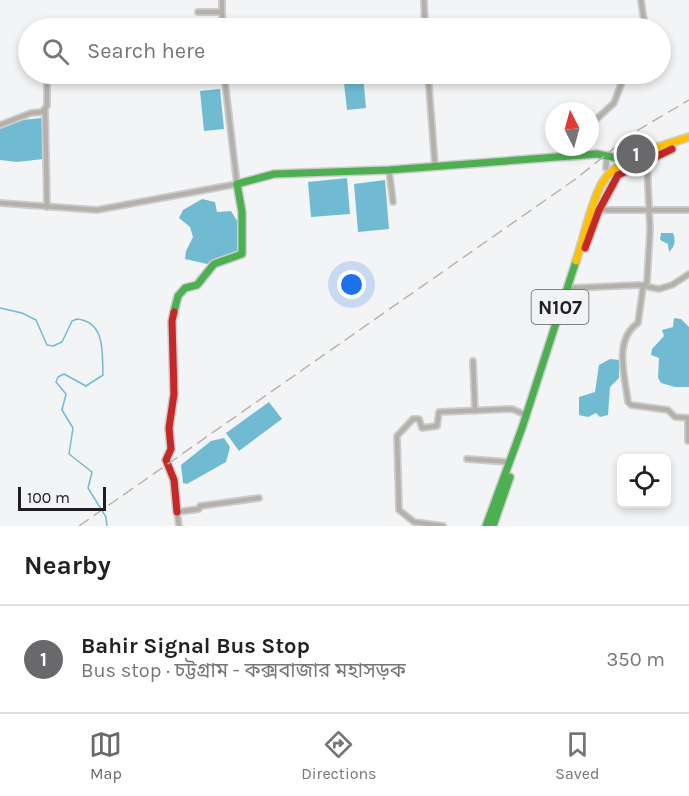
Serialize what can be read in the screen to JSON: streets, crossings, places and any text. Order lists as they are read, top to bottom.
{
  "streets": {
    "main road": ["N107"]
  },
  "scale_bar": "100 m",
  "north": "top",
  "page": {
    "search": "Search here",
    "pins": "1",
    "scale": "100 m",
    "heading": "Nearby",
    "list": [
      {
        "mark": "1",
        "name": "Bahir Signal Bus Stop",
        "note": "Bus stop · চট্টগ্রাম - কক্সবাজার মহাসড়ক",
        "value": "350 m"
      }
    ],
    "nav": ["Map", "Directions", "Saved"]
  }
}
